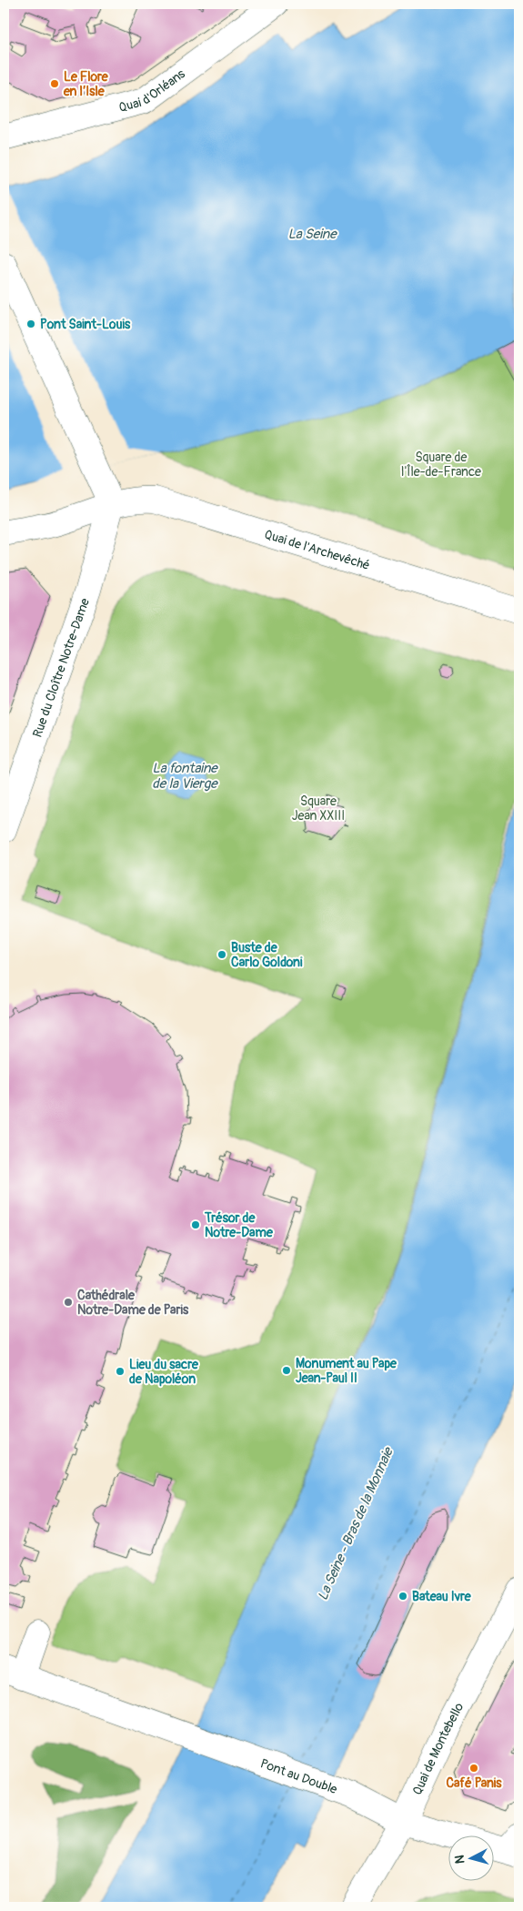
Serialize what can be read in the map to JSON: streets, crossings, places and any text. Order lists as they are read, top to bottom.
{
  "streets": {
    "street": [
      "Quai d'Orléans",
      "Quai de l'Archevêché",
      "Rue du Cloître Notre-Dame",
      "Quai de Montebello",
      "Pont au Double"
    ]
  },
  "crossings": [
    ["Quai de l'Archevêché", "Rue du Cloître Notre-Dame"],
    ["Quai de Montebello", "Pont au Double"]
  ],
  "water": ["La Seine", "La fontaine de la Vierge", "La Seine - Bras de la Monnaie"],
  "parks": ["Square de l'Île-de-France", "Square Jean XXIII"],
  "places": [
    "Le Flore en l’Isle",
    "Pont Saint-Louis",
    "Buste de Carlo Goldoni",
    "Trésor de Notre-Dame",
    "Cathédrale Notre-Dame de Paris",
    "Monument au Pape Jean-Paul II",
    "Lieu du sacre de Napoléon",
    "Bateau Ivre",
    "Café Panis"
  ],
  "north": "left"
}
